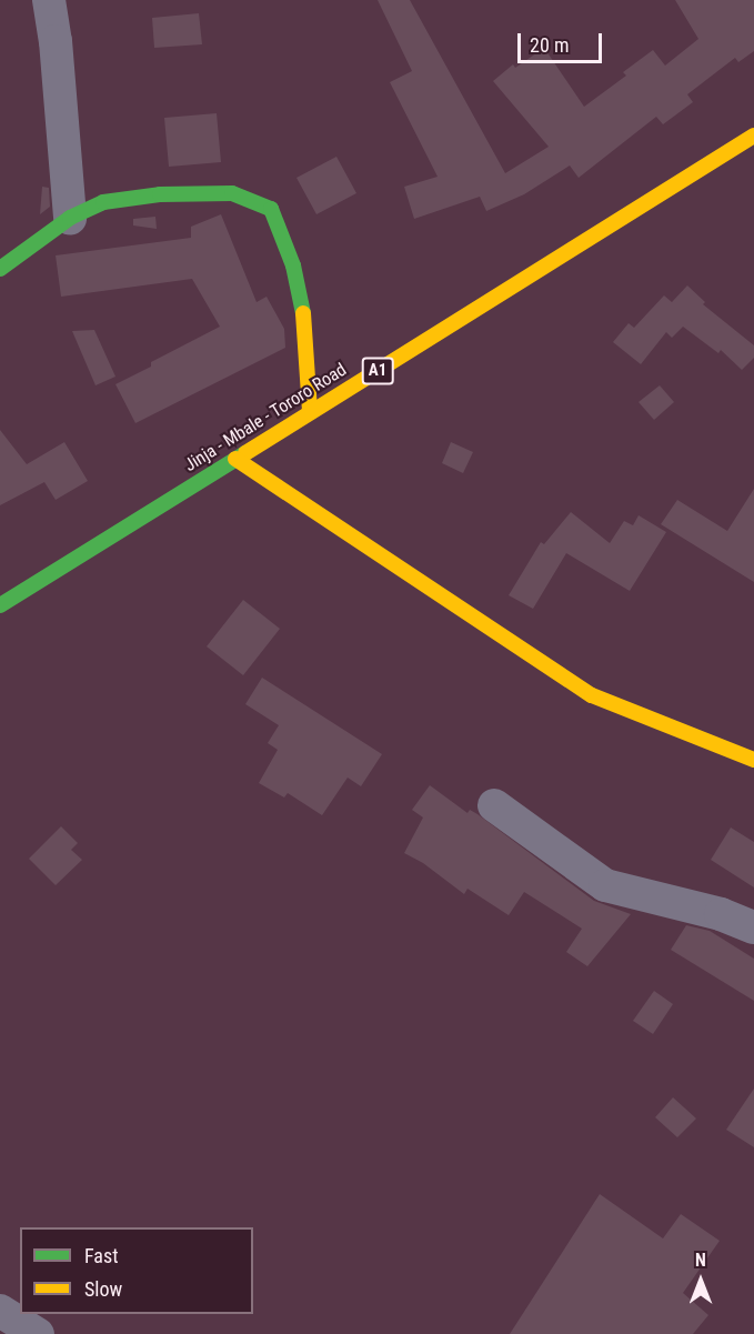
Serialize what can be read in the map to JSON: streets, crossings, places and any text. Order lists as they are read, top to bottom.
{
  "streets": {
    "street": ["A1", "Jinja - Mbale - Tororo Road"]
  },
  "legend": ["Fast", "Slow"],
  "scale_bar": "20 m",
  "north": "top"
}
